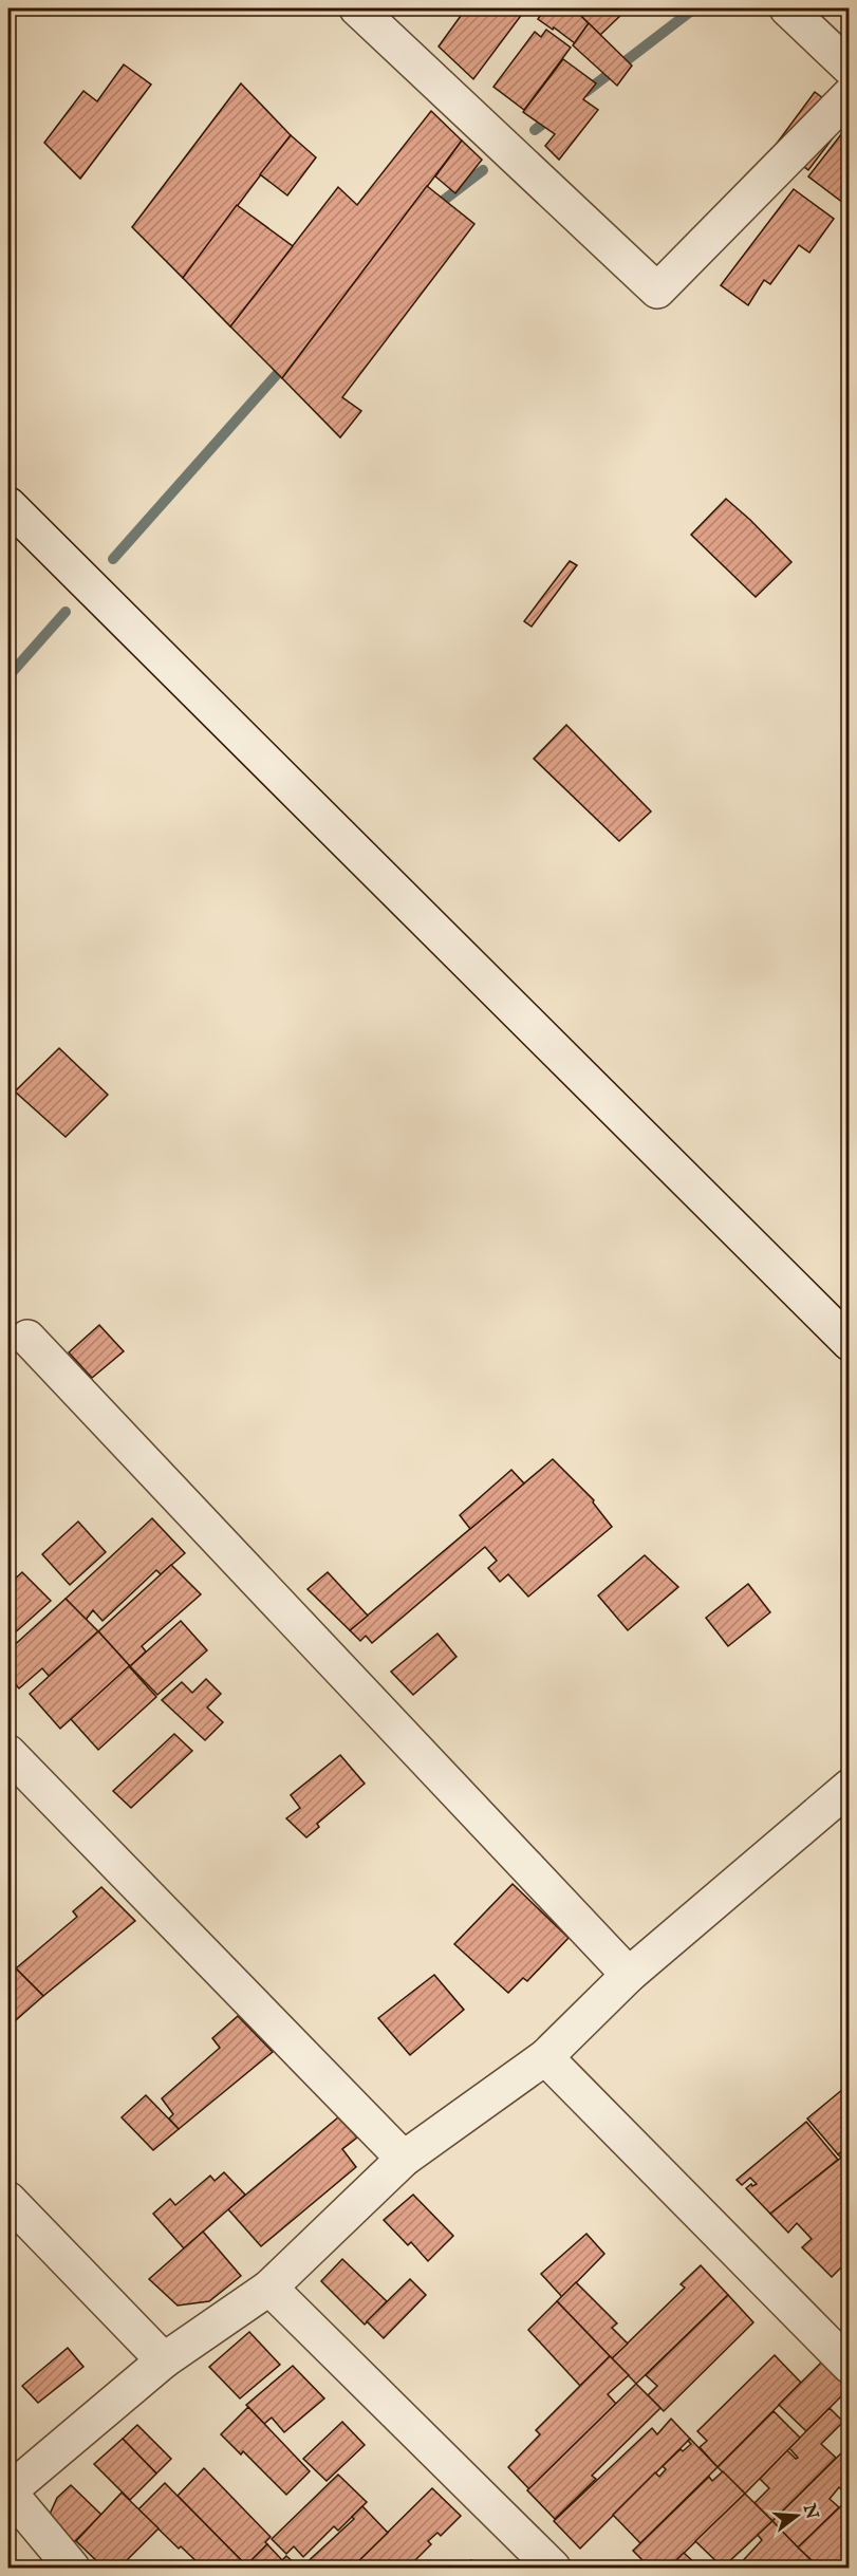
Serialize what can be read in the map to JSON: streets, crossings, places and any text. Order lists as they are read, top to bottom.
{
  "north": "right"
}
